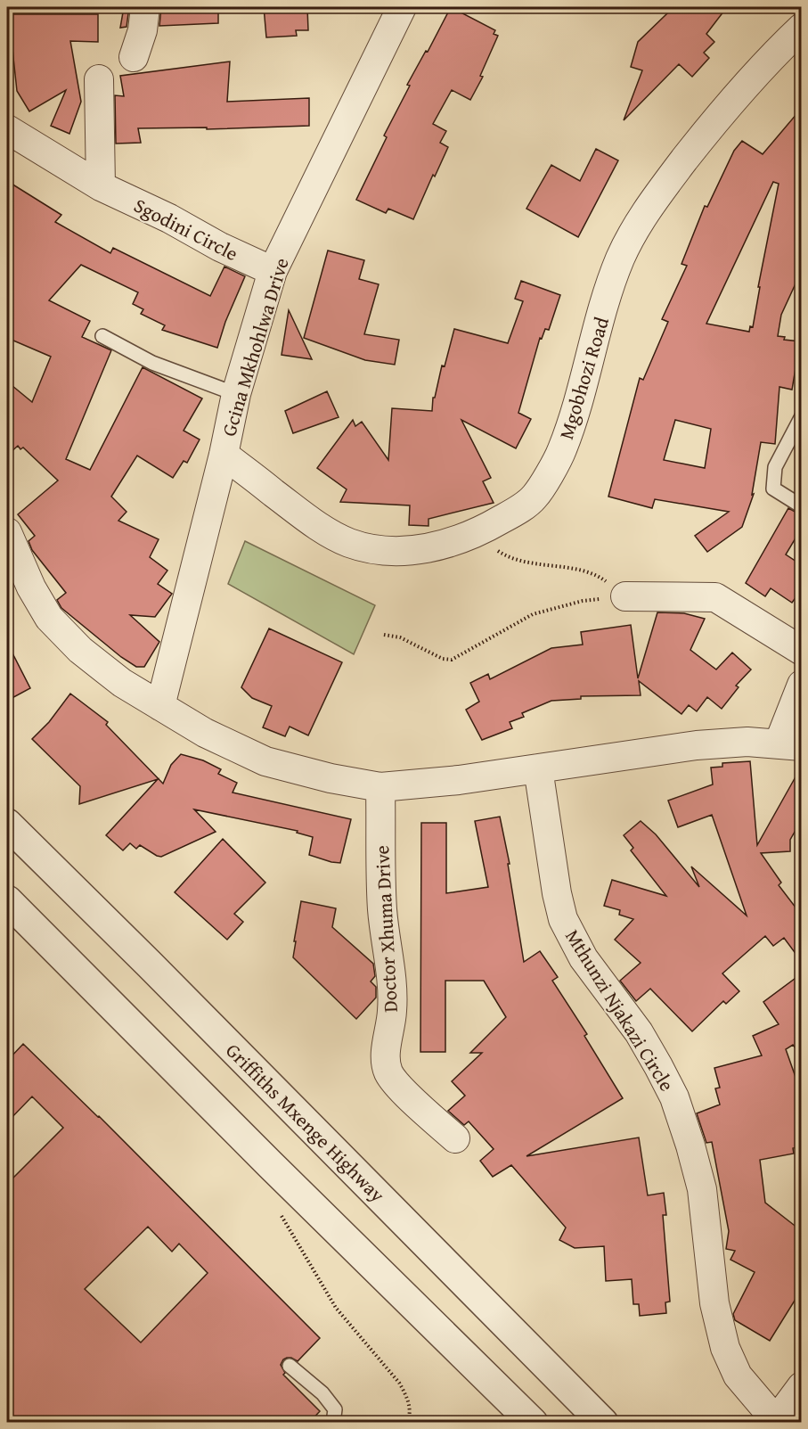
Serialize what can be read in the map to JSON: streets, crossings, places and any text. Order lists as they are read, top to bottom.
{
  "streets": {
    "street": [
      "Sgodini Circle",
      "Gcina Mkhohlwa Drive",
      "Mgobhozi Road",
      "Doctor Xhuma Drive",
      "Mthunzi Njakazi Circle",
      "Griffiths Mxenge Highway"
    ]
  },
  "crossings": [
    ["Sgodini Circle", "Gcina Mkhohlwa Drive"],
    ["Gcina Mkhohlwa Drive", "Mgobhozi Road"]
  ]
}
